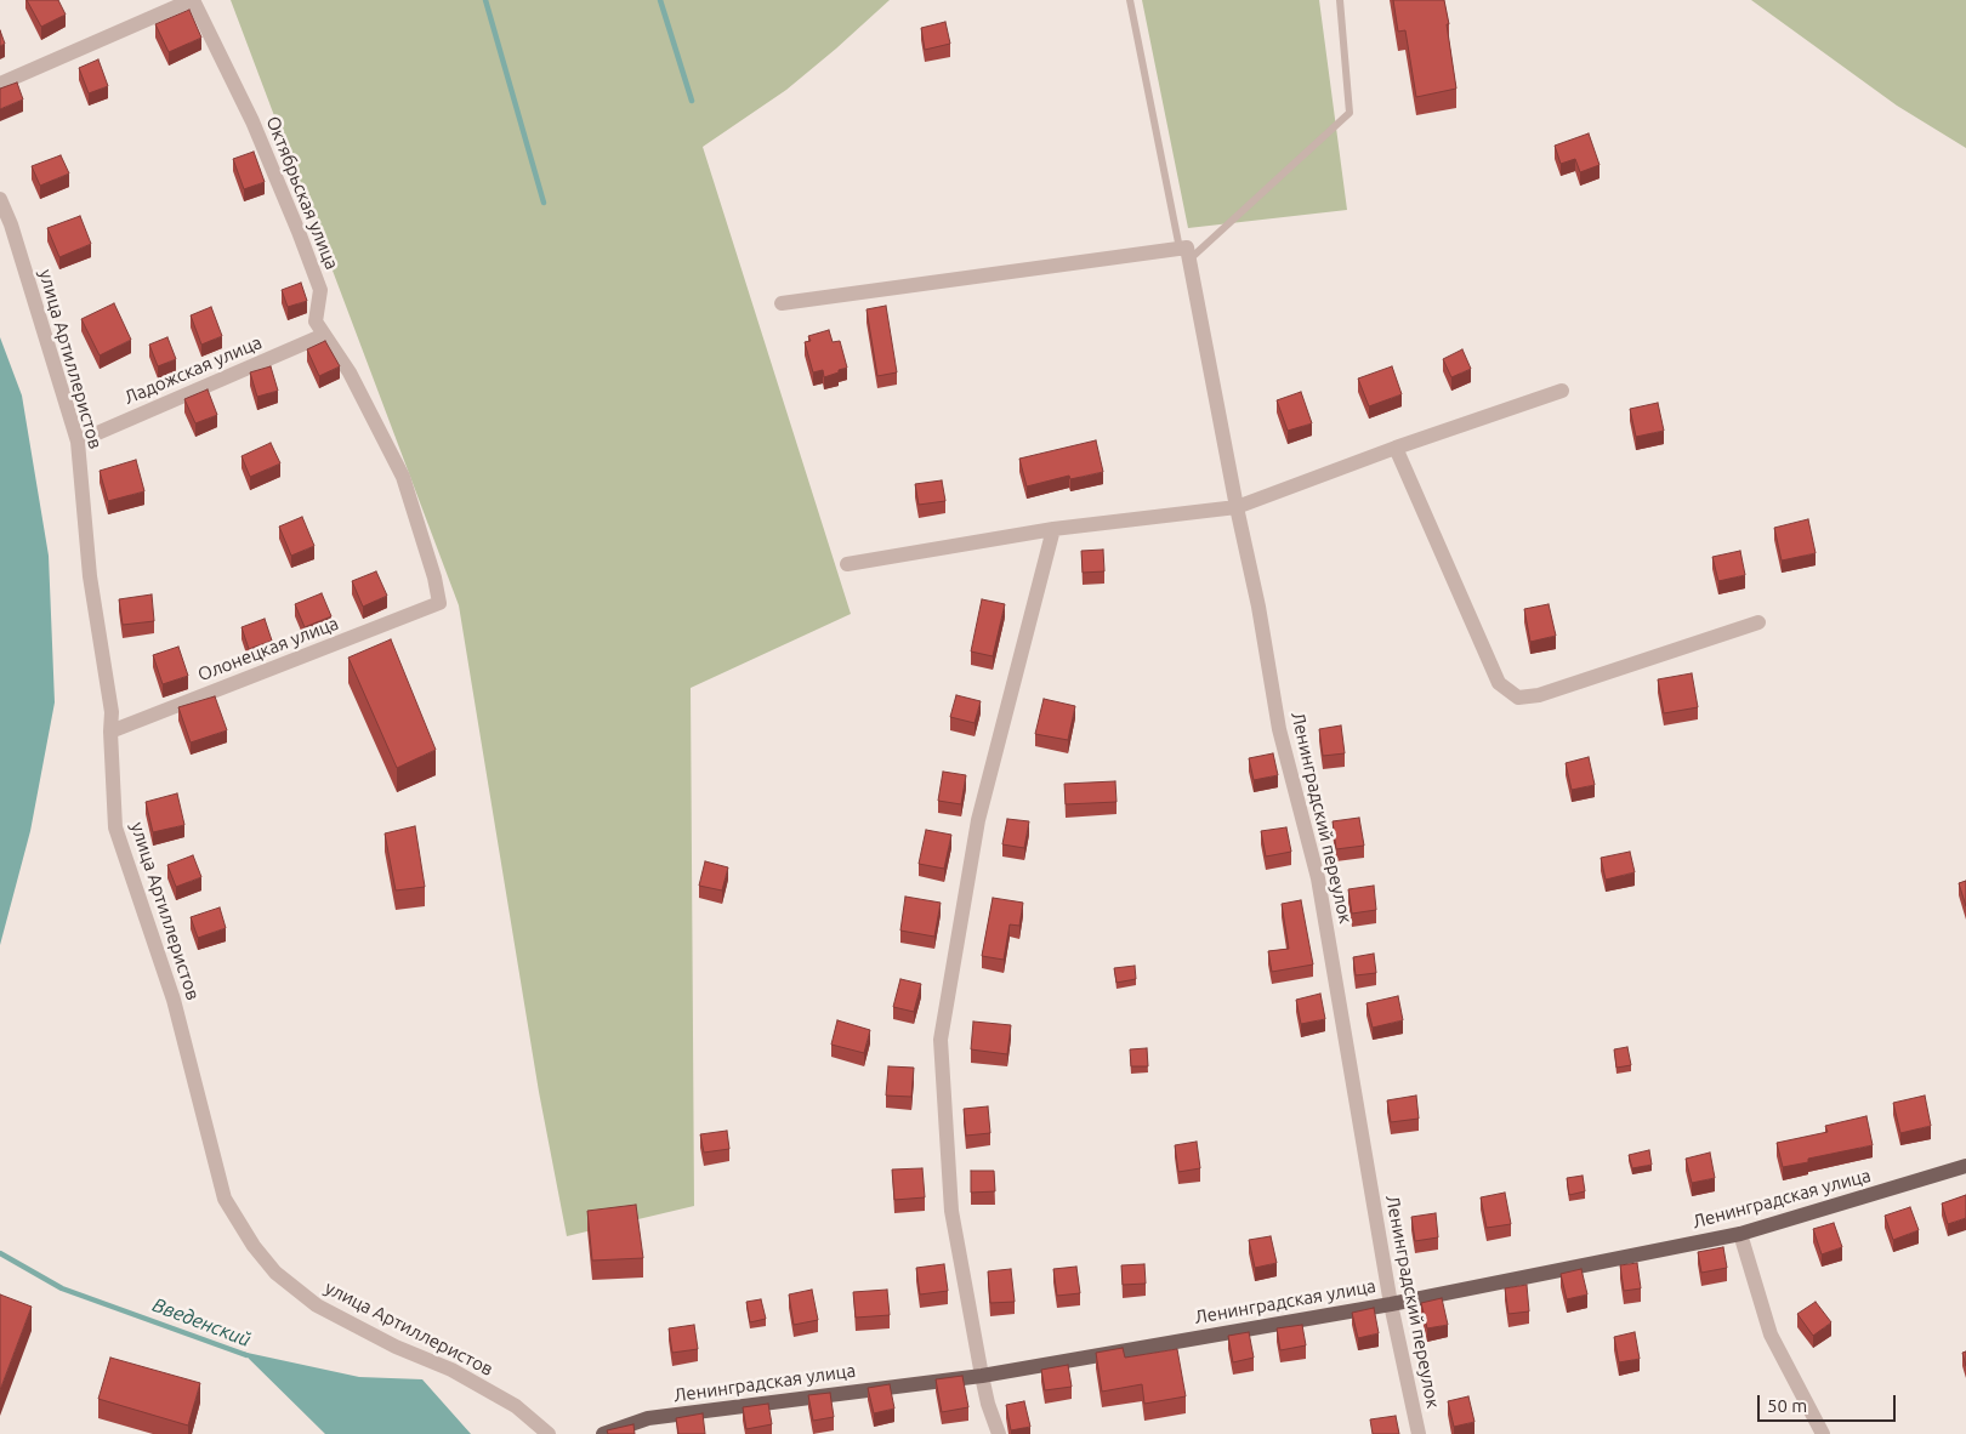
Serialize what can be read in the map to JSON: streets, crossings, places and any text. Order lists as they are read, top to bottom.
{
  "streets": {
    "main road": ["Ленинградская улица"],
    "street": [
      "Октябрьская улица",
      "улица Артиллеристов",
      "Ладожская улица",
      "Олонецкая улица",
      "Ленинградский переулок"
    ]
  },
  "crossings": [
    ["Октябрьская улица", "Ладожская улица"],
    ["Октябрьская улица", "Олонецкая улица"],
    ["улица Артиллеристов", "Ладожская улица"],
    ["улица Артиллеристов", "Олонецкая улица"],
    ["Ленинградский переулок", "Ленинградская улица"]
  ],
  "water": ["Введенский"],
  "scale_bar": "50 m"
}
